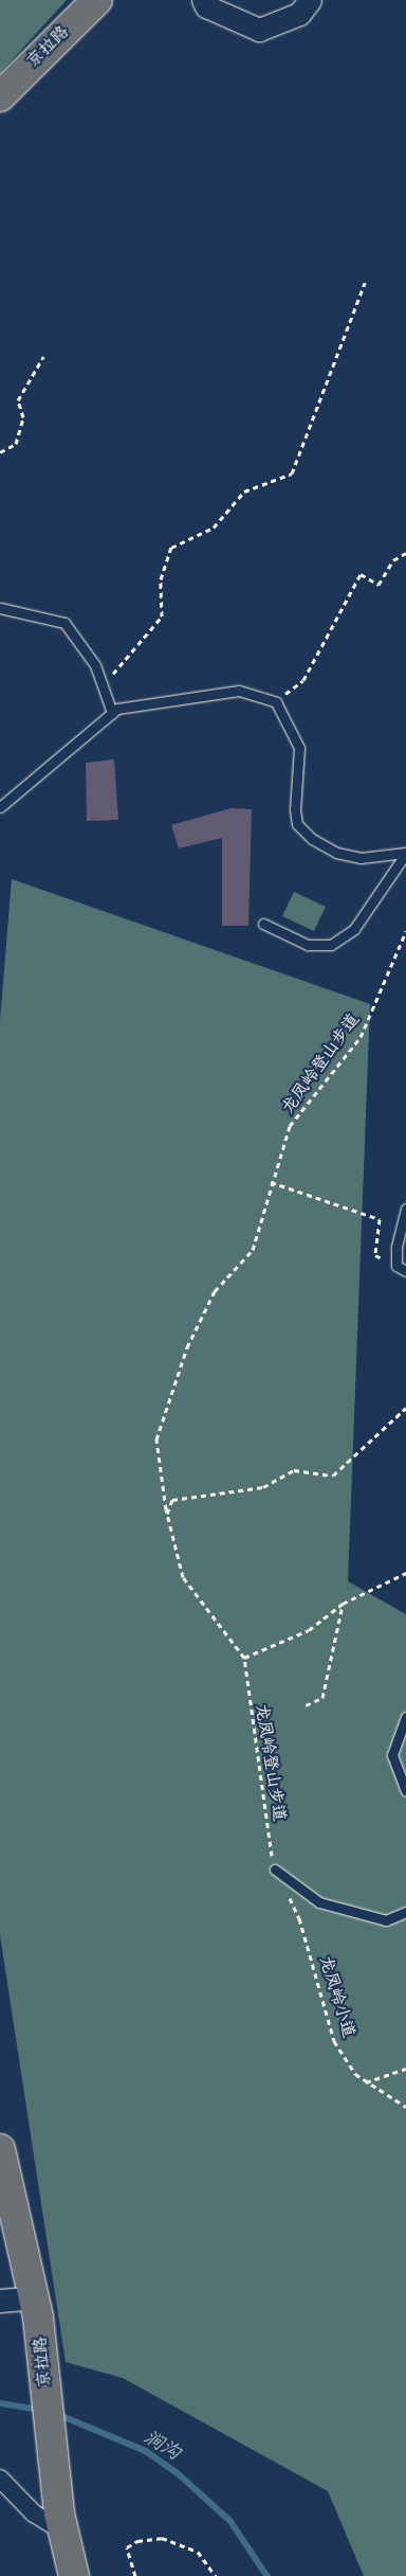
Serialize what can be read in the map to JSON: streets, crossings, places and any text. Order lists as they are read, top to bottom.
{
  "streets": {
    "highway": ["京拉路"],
    "path": ["龙凤岭登山步道", "龙凤岭小道"]
  },
  "crossings": [
    ["龙凤岭登山步道", "龙凤岭小道"]
  ],
  "water": ["涧沟"]
}
